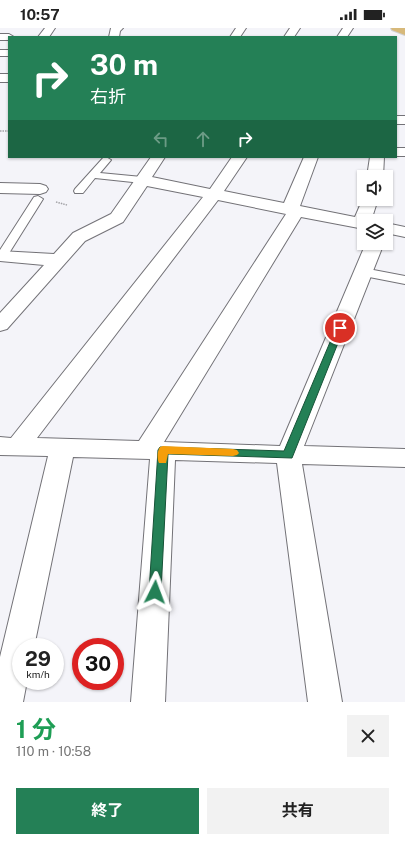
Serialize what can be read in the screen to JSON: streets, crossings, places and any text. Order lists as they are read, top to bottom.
{
  "page": {
    "status": "10:57",
    "turn": ["30 m", "右折"],
    "speed": "29 km/h",
    "limit": "30",
    "heading": ["1 分", "110 m · 10:58"],
    "buttons": ["終了", "共有"]
  }
}
